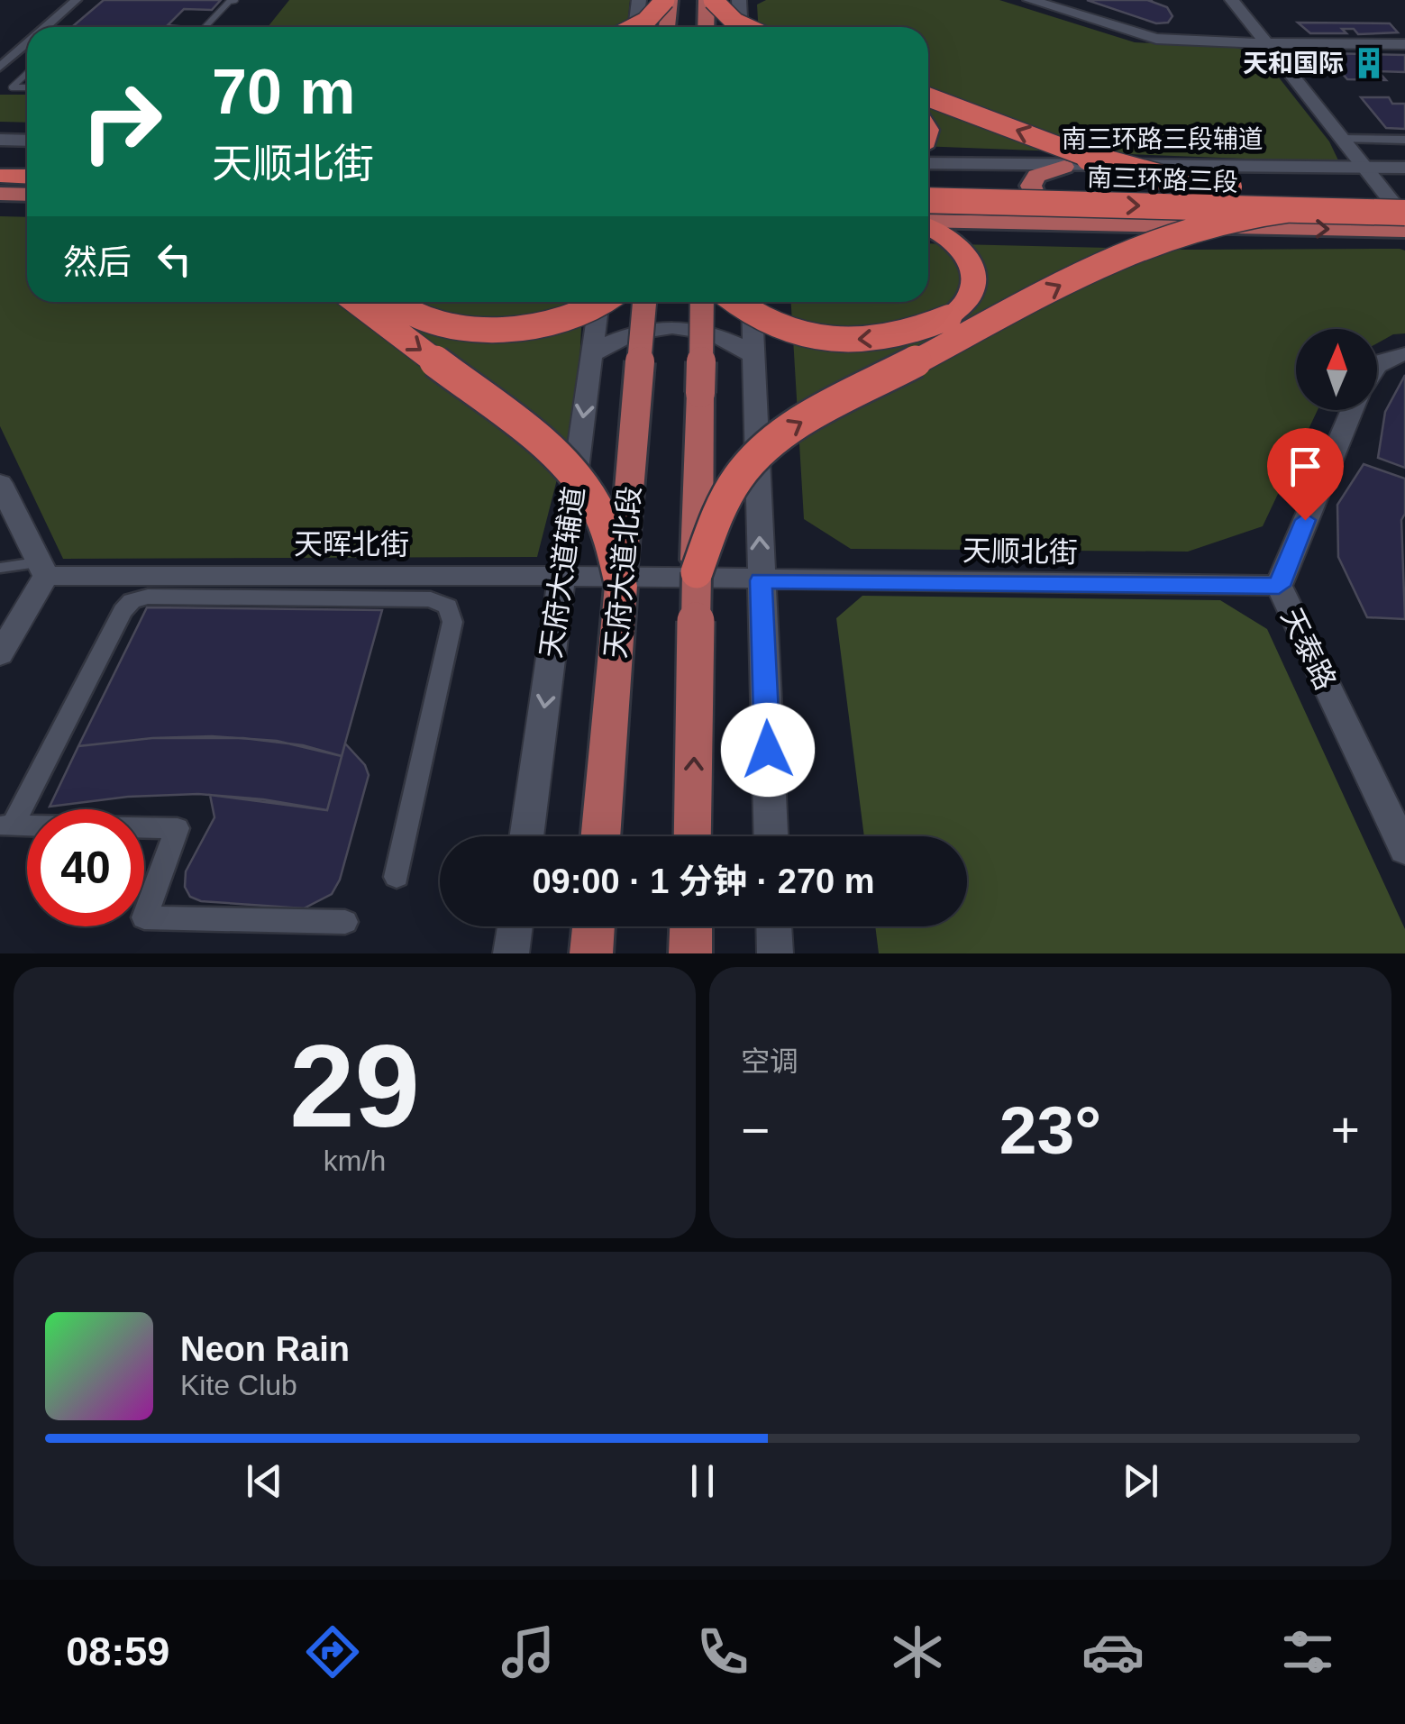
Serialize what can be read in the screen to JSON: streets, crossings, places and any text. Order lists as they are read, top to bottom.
{
  "streets": {
    "highway": ["南三环路三段"],
    "main road": ["南三环路三段辅道", "天府大道北段"],
    "street": [
      "天晖北街",
      "天顺北街",
      "天府大道辅道",
      "天泰路"
    ]
  },
  "crossings": [
    ["天晖北街", "天顺北街"],
    ["天晖北街", "天府大道辅道"],
    ["天顺北街", "天泰路"]
  ],
  "places": {
    "building": ["天和国际"]
  },
  "north": "top",
  "page": {
    "turn": ["70 m", "天顺北街"],
    "then": "然后",
    "limit": "40",
    "trip": "09:00 · 1 分钟 · 270 m",
    "tile": [
      ["29", "km/h"],
      "空调"
    ],
    "heat": ["−", "23°", "+"],
    "song": ["Neon Rain", "Kite Club"],
    "tabs": "08:59"
  }
}
